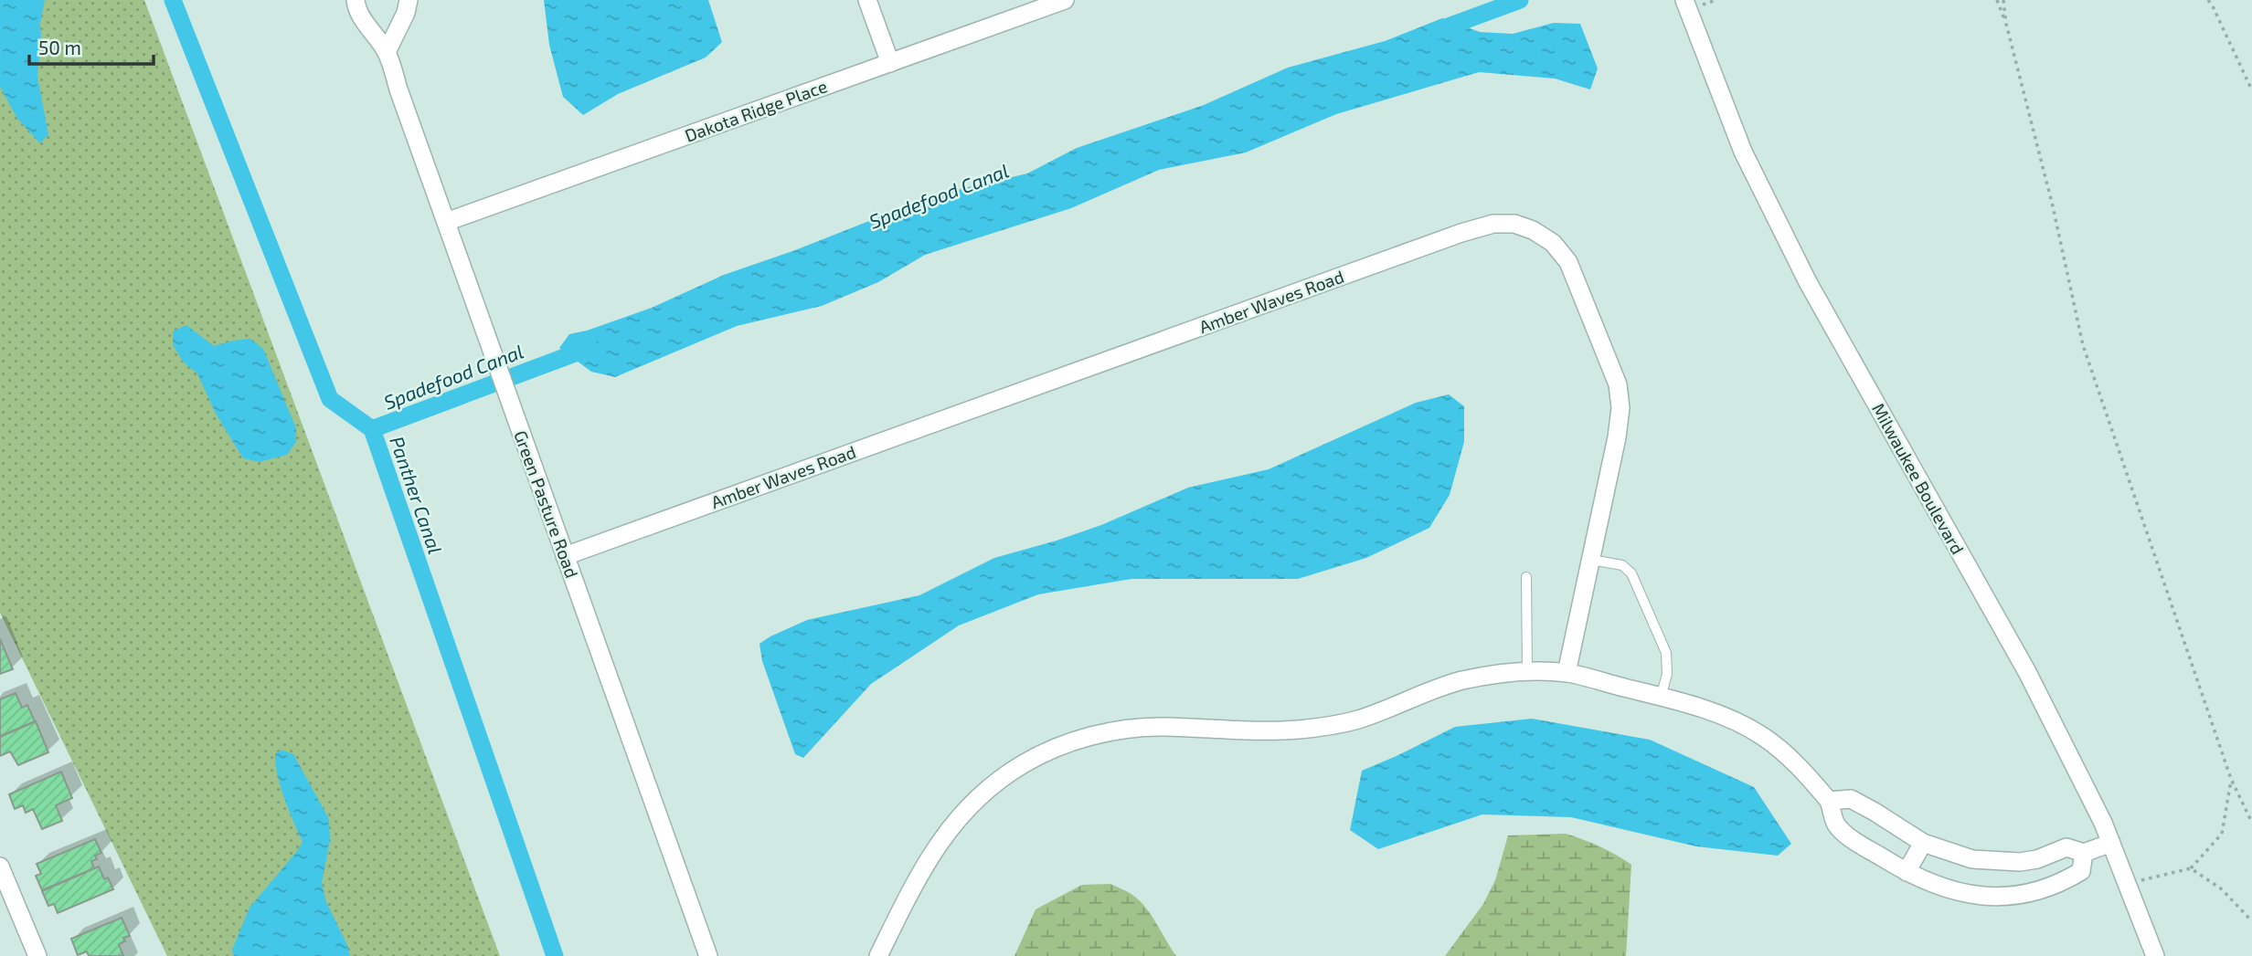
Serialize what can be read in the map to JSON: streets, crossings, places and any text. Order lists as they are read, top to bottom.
{
  "streets": {
    "street": [
      "Dakota Ridge Place",
      "Amber Waves Road",
      "Milwaukee Boulevard",
      "Green Pasture Road"
    ]
  },
  "crossings": [
    ["Dakota Ridge Place", "Green Pasture Road"],
    ["Amber Waves Road", "Green Pasture Road"]
  ],
  "water": ["Spadefood Canal", "Panther Canal"],
  "scale_bar": "50 m"
}
